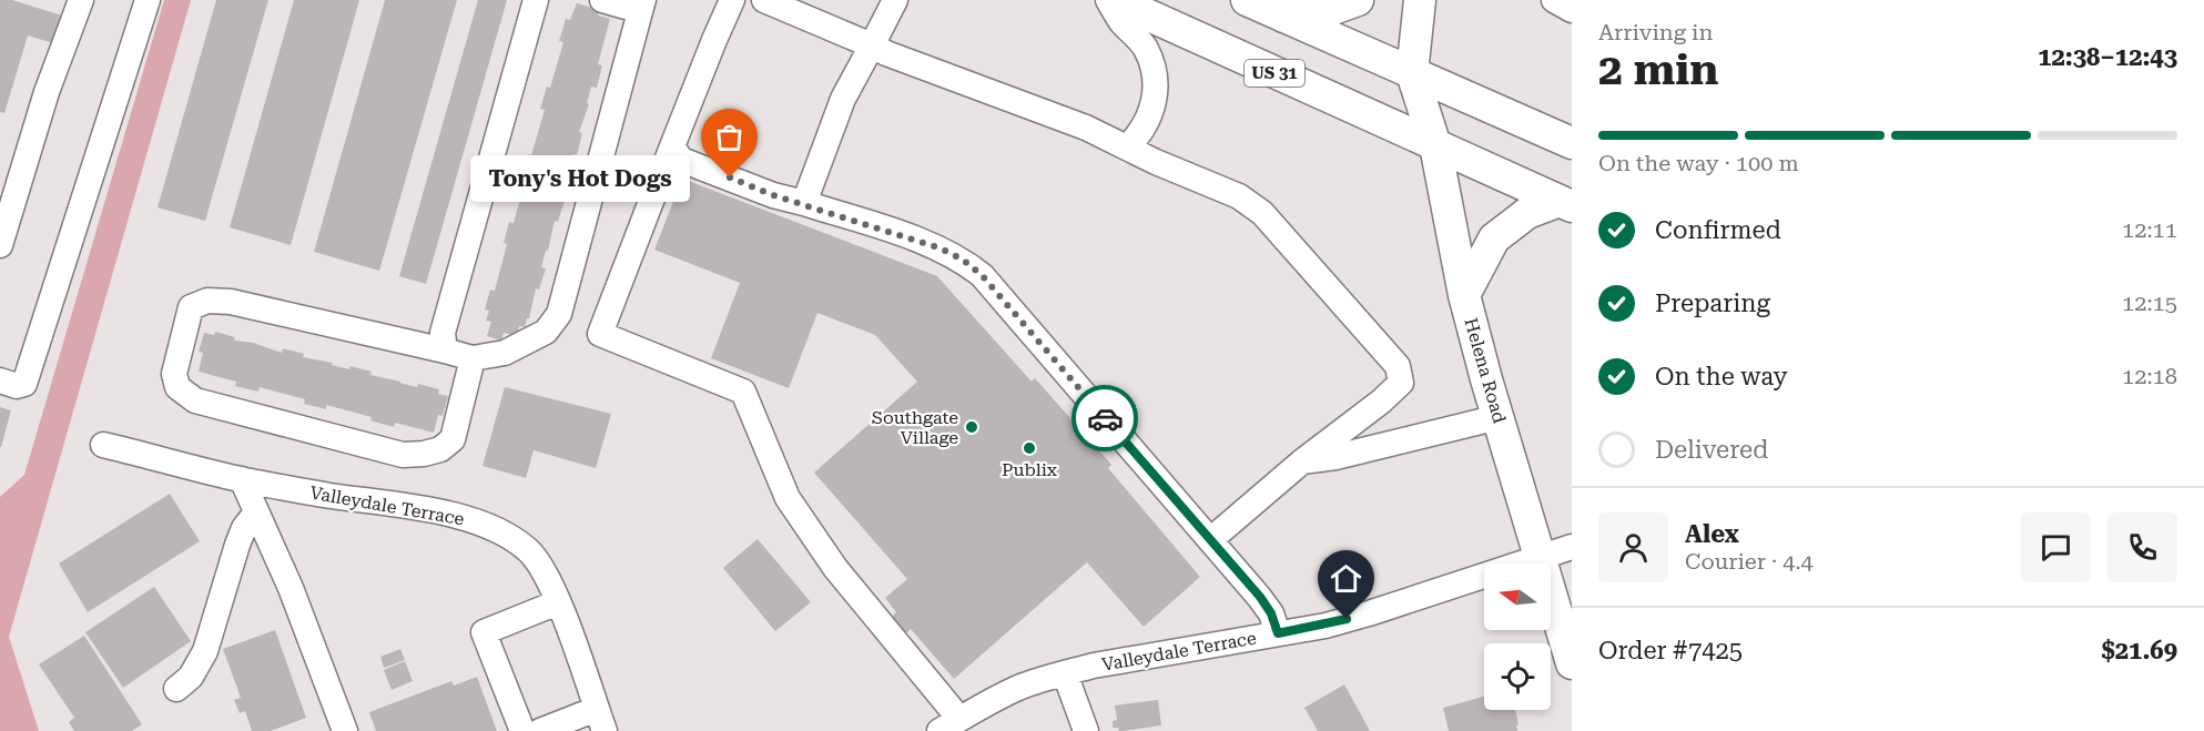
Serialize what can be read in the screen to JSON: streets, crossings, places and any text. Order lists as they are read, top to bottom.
{
  "streets": {
    "main road": ["US 31", "Helena Road"],
    "street": ["Valleydale Terrace"]
  },
  "crossings": [
    ["US 31", "Helena Road"],
    ["Helena Road", "Valleydale Terrace"]
  ],
  "places": ["Tony's Hot Dogs", "Southgate Village", "Publix"],
  "north": "left",
  "page": {
    "heading": ["2 min", "Arriving in", "12:38–12:43"],
    "panel": [
      "Alex",
      "Courier · 4.4",
      "Order #7425",
      "$21.69"
    ],
    "bar": "On the way · 100 m",
    "bubble": "Tony's Hot Dogs",
    "list": [
      ["Confirmed", "12:11"],
      ["Preparing", "12:15"],
      ["On the way", "12:18"],
      "Delivered"
    ]
  }
}
